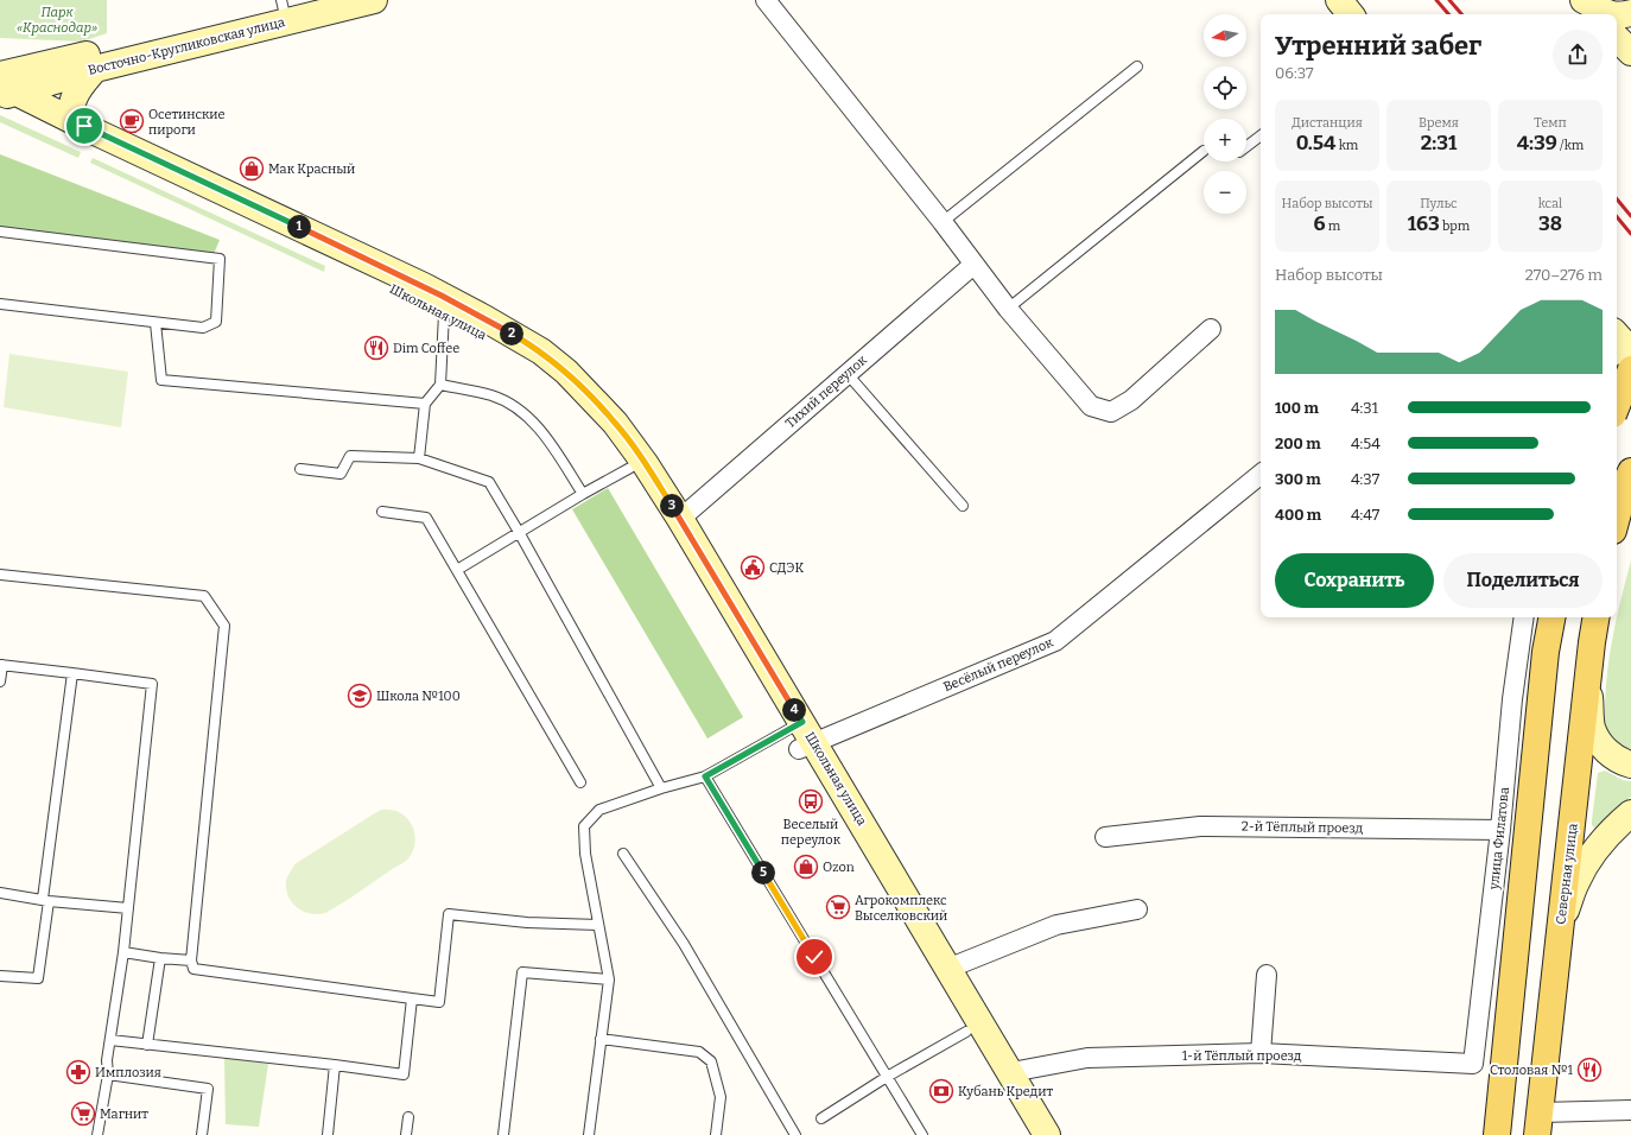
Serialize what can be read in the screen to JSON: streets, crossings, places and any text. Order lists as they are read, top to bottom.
{
  "streets": {
    "main road": ["Восточно-Кругликовская улица", "Школьная улица", "Северная улица"],
    "street": [
      "Тихий переулок",
      "Весёлый переулок",
      "2-й Тёплый проезд",
      "улица Филатова",
      "1-й Тёплый проезд"
    ]
  },
  "crossings": [
    ["Восточно-Кругликовская улица", "Школьная улица"],
    ["Школьная улица", "Тихий переулок"],
    ["Школьная улица", "Весёлый переулок"],
    ["Школьная улица", "1-й Тёплый проезд"],
    ["2-й Тёплый проезд", "улица Филатова"],
    ["улица Филатова", "1-й Тёплый проезд"]
  ],
  "parks": ["Парк «Краснодар»"],
  "places": {
    "cafe": ["Осетинские пироги"],
    "shop": ["Мак Красный", "Ozon"],
    "restaurant": ["Dim Coffee", "Столовая №1"],
    "public building": ["СДЭК"],
    "school or university": ["Школа №100"],
    "bus stop": ["Веселый переулок"],
    "supermarket": ["Агрокомплекс Выселковский", "Магнит"],
    "pharmacy": ["Имплозия"],
    "bank": ["Кубань Кредит"]
  },
  "north": "left",
  "page": {
    "map_buttons": ["+", "−"],
    "heading": ["Утренний забег", "06:37"],
    "stats": [
      ["Дистанция", "0.54 km"],
      ["Время", "2:31"],
      ["Темп", "4:39 /km"],
      ["Набор высоты", "6 m"],
      ["Пульс", "163 bpm"],
      ["kcal", "38"]
    ],
    "pins": [
      "1",
      "2",
      "3",
      "4",
      "5"
    ],
    "chart": ["Набор высоты", "270–276 m"],
    "list": [
      {
        "name": "100 m",
        "note": "4:31"
      },
      {
        "name": "200 m",
        "note": "4:54"
      },
      {
        "name": "300 m",
        "note": "4:37"
      },
      {
        "name": "400 m",
        "note": "4:47"
      }
    ],
    "buttons": ["Сохранить", "Поделиться"]
  }
}
